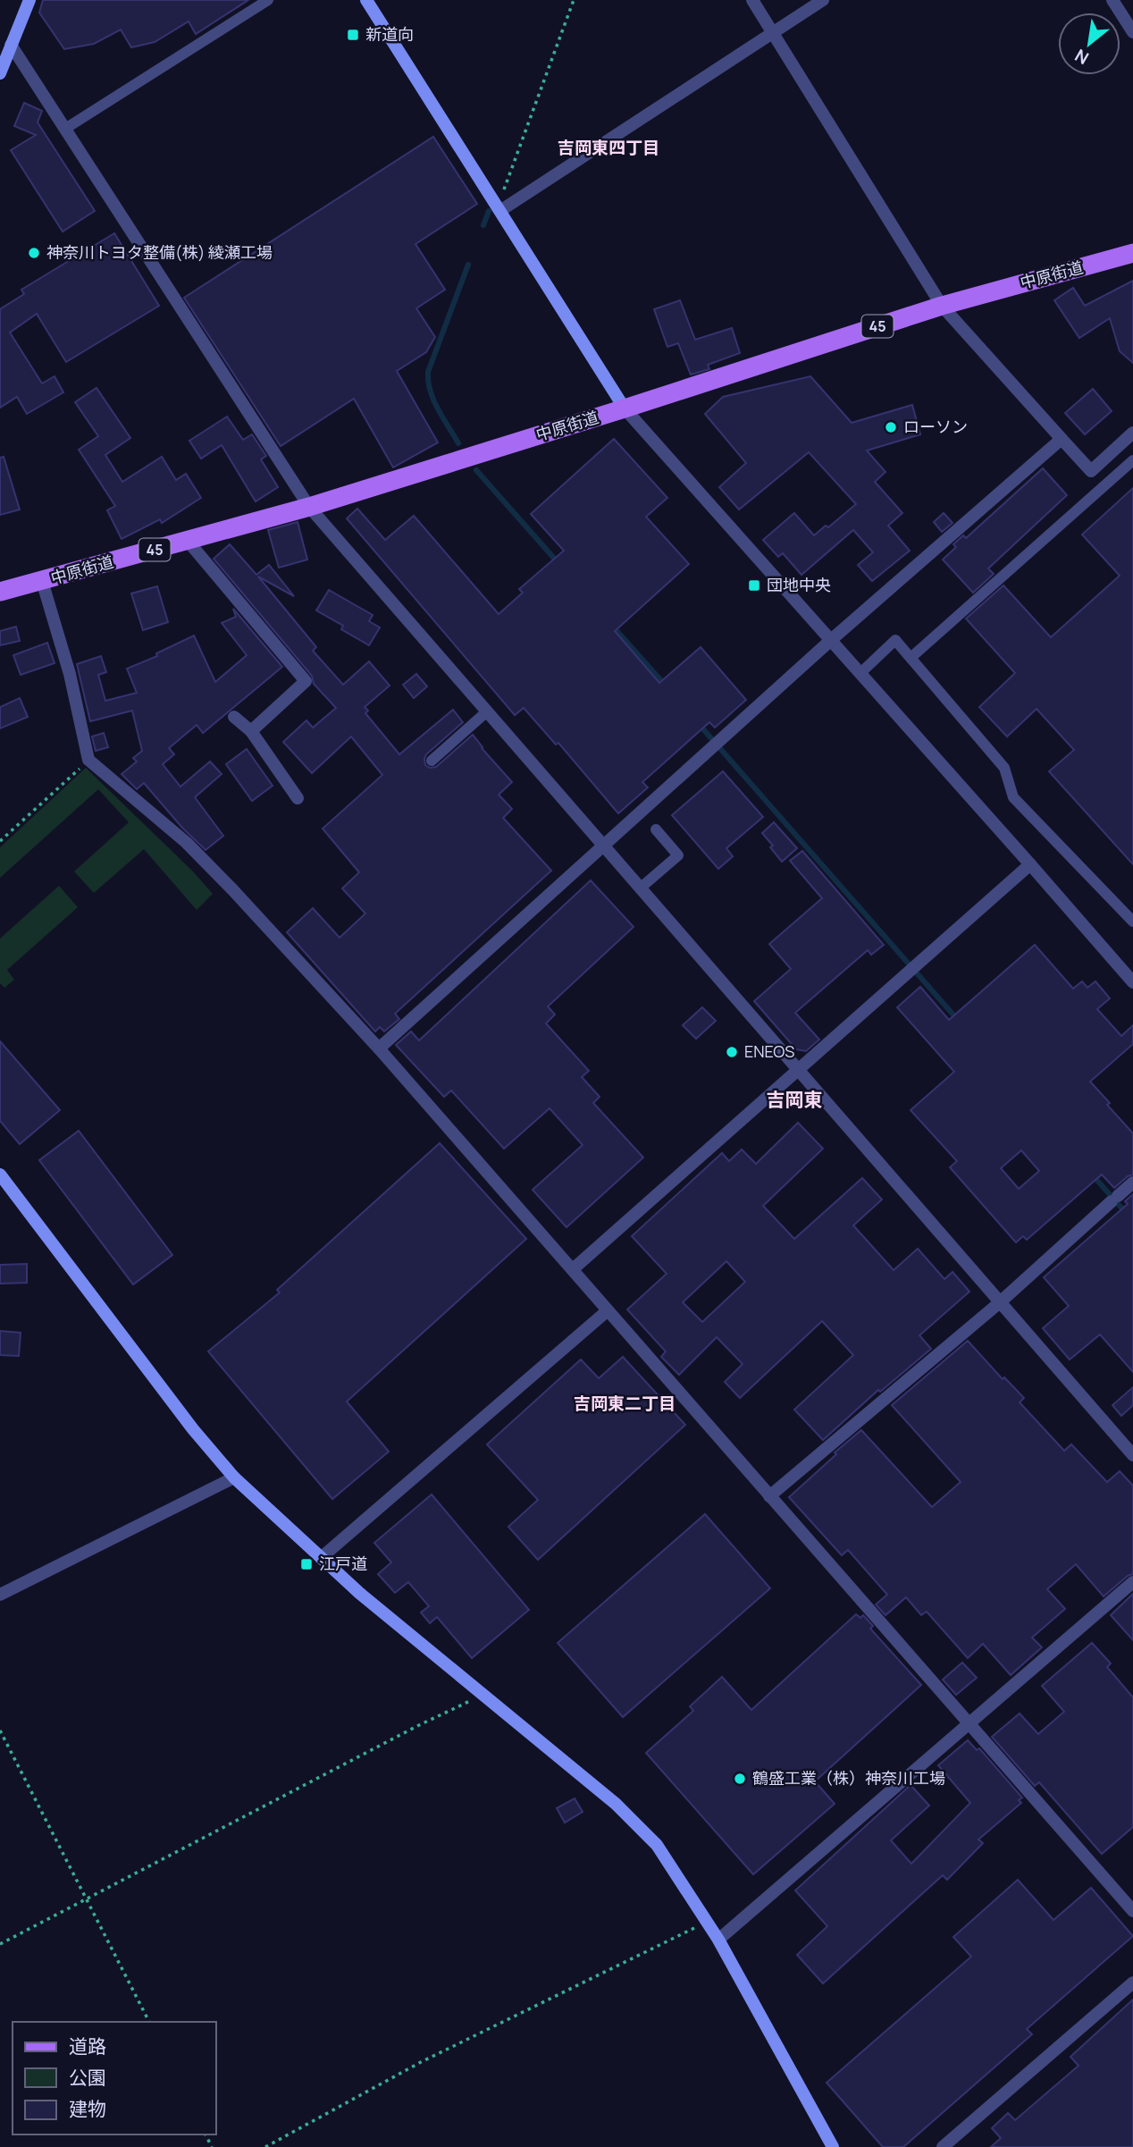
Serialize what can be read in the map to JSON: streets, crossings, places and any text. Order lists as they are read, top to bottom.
{
  "streets": {
    "main road": ["中原街道", "45"]
  },
  "districts": ["吉岡東四丁目", "吉岡東", "吉岡東二丁目"],
  "places": {
    "transit": ["新道向", "団地中央", "江戸道"],
    "other": [
      "神奈川トヨタ整備(株) 綾瀬工場",
      "ローソン",
      "ENEOS",
      "鶴盛工業（株）神奈川工場"
    ]
  },
  "legend": ["道路", "公園", "建物"],
  "north": "bottom left"
}
